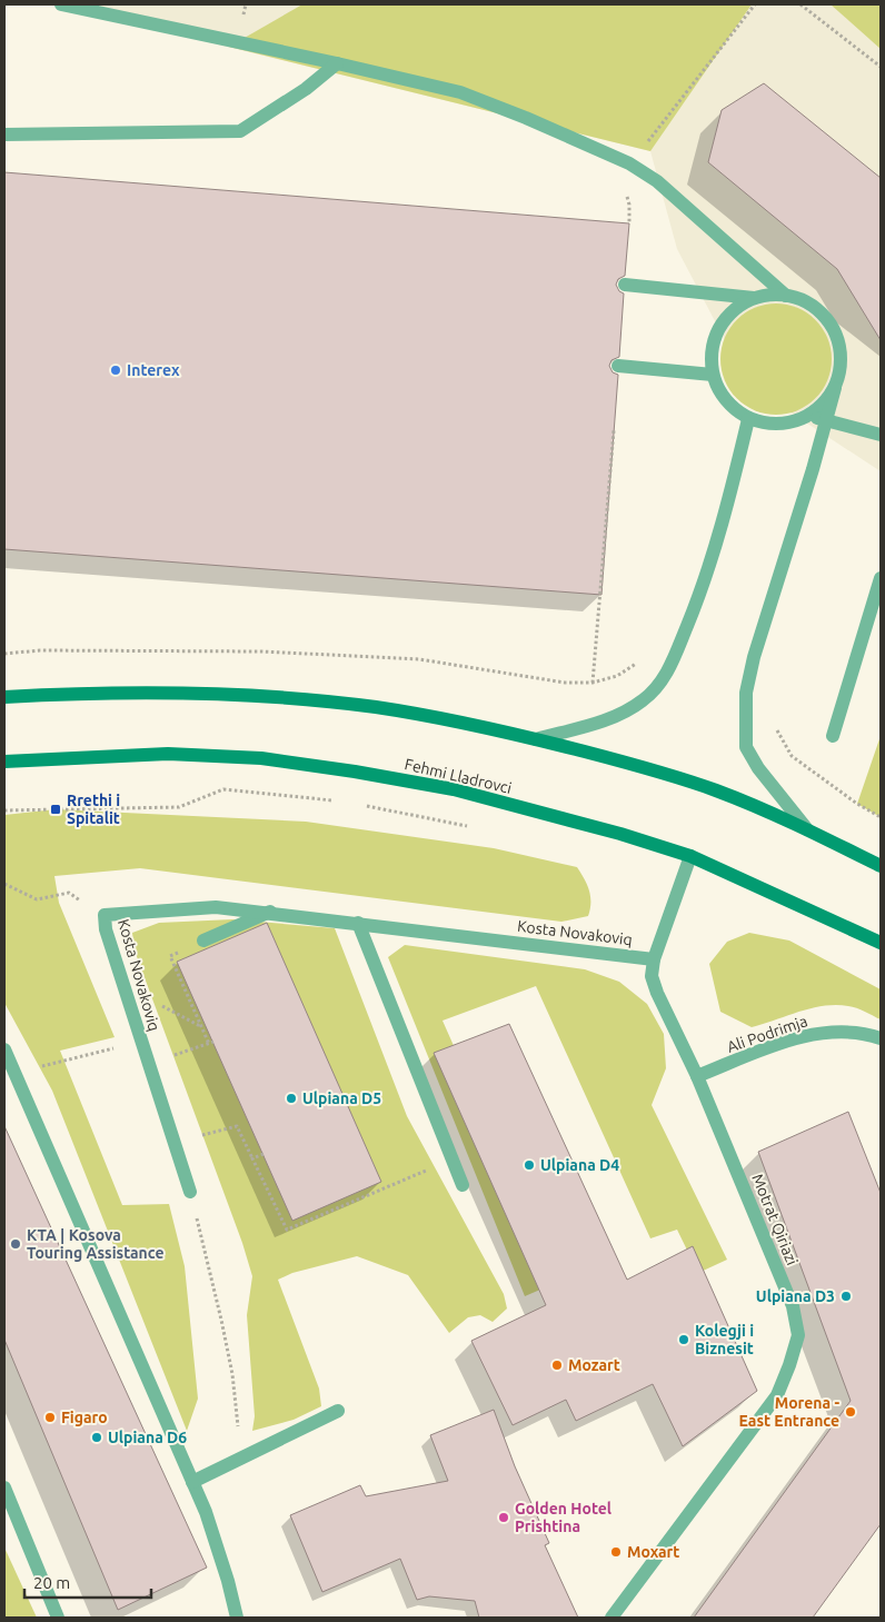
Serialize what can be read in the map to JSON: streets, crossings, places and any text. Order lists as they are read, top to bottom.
{
  "streets": {
    "main road": ["Fehmi Lladrovci"],
    "street": ["Kosta Novakoviq", "Ali Podrimja", "Motrat Qiriazi"]
  },
  "crossings": [
    ["Kosta Novakoviq", "Motrat Qiriazi"],
    ["Ali Podrimja", "Motrat Qiriazi"]
  ],
  "places": {
    "other": [
      "Interex",
      "Ulpiana D5",
      "Ulpiana D4",
      "KTA | Kosova Touring Assistance",
      "Ulpiana D3",
      "Kolegji i Biznesit",
      "Mozart",
      "Morena - East Entrance",
      "Figaro",
      "Ulpiana D6",
      "Golden Hotel Prishtina",
      "Moxart"
    ],
    "transit": ["Rrethi i Spitalit"]
  },
  "scale_bar": "20 m"
}
